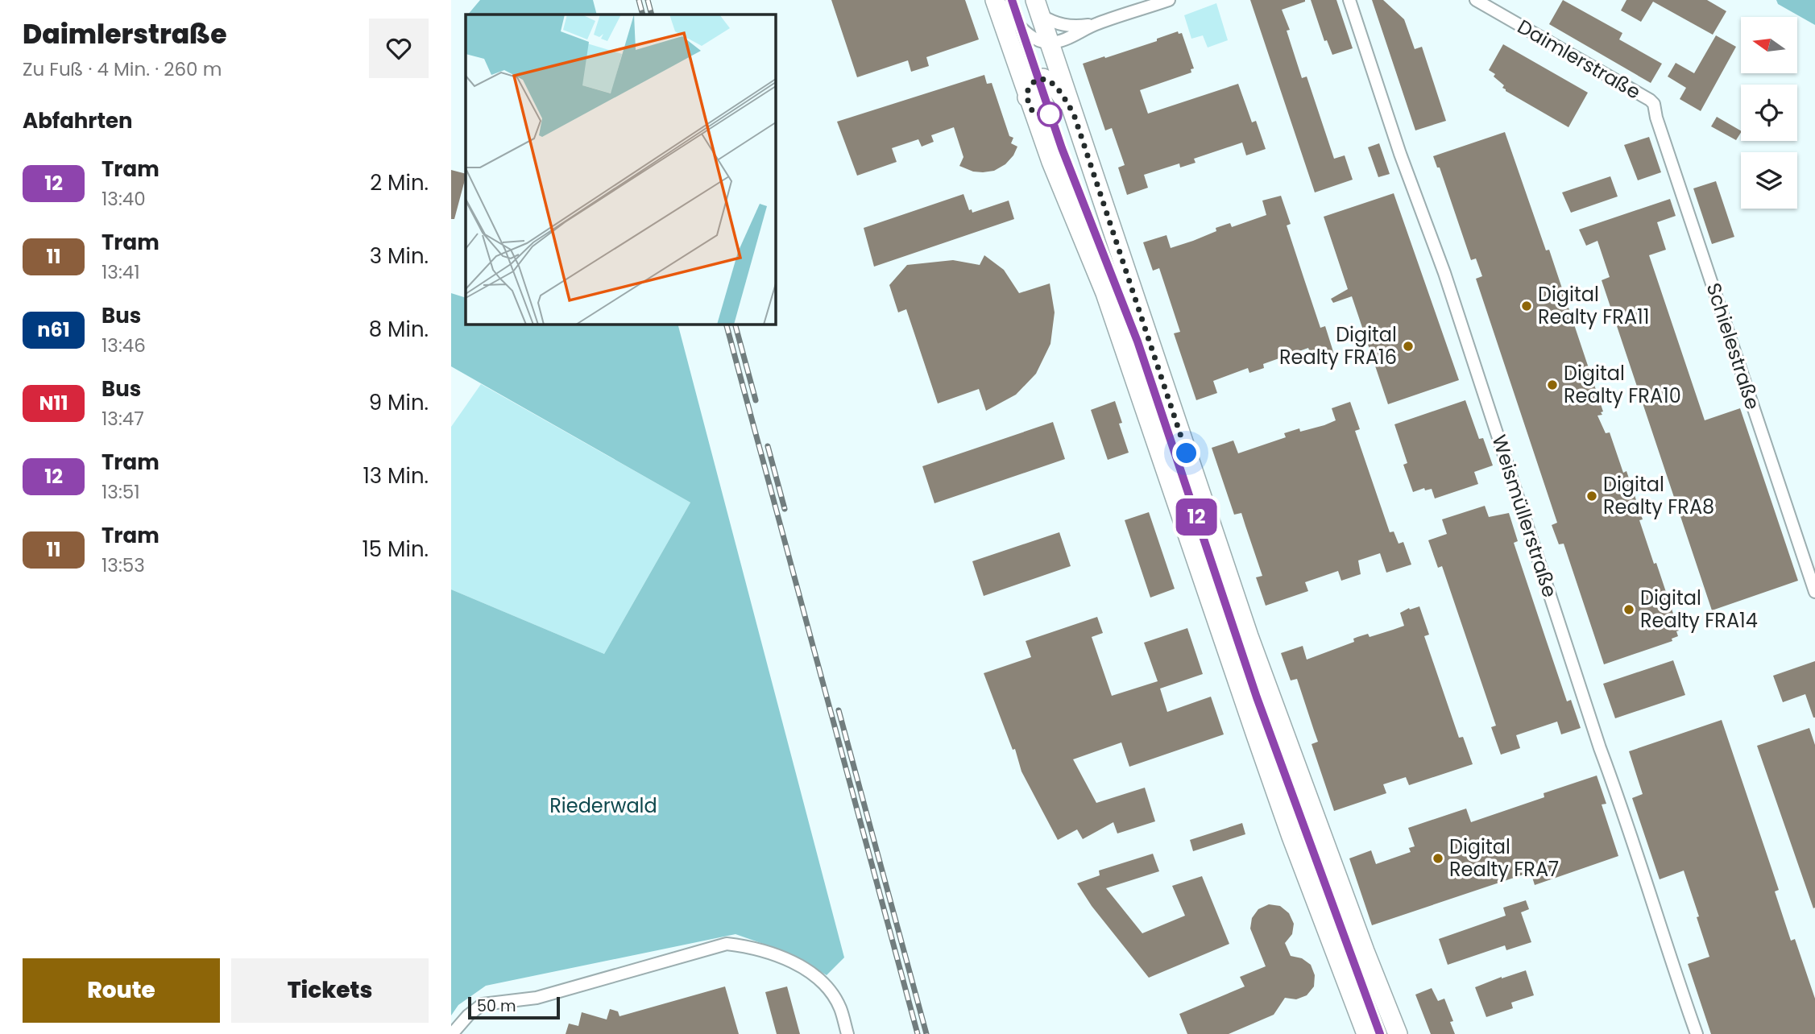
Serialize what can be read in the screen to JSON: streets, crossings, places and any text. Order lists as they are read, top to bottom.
{
  "streets": {
    "street": ["Daimlerstraße", "Schielestraße", "Weismüllerstraße"]
  },
  "crossings": [
    ["Daimlerstraße", "Schielestraße"]
  ],
  "parks": ["Riederwald"],
  "places": [
    "Digital Realty FRA11",
    "Digital Realty FRA16",
    "Digital Realty FRA10",
    "Digital Realty FRA8",
    "Digital Realty FRA14",
    "Digital Realty FRA7"
  ],
  "lines": ["tram line 12"],
  "scale_bar": "50 m",
  "north": "left",
  "page": {
    "heading": [
      ["Daimlerstraße", "Zu Fuß · 4 Min. · 260 m"],
      "Abfahrten"
    ],
    "on_map": "12",
    "list": [
      {
        "mark": "12",
        "name": "Tram",
        "note": "13:40",
        "value": "2 Min."
      },
      {
        "mark": "11",
        "name": "Tram",
        "note": "13:41",
        "value": "3 Min."
      },
      {
        "mark": "n61",
        "name": "Bus",
        "note": "13:46",
        "value": "8 Min."
      },
      {
        "mark": "N11",
        "name": "Bus",
        "note": "13:47",
        "value": "9 Min."
      },
      {
        "mark": "12",
        "name": "Tram",
        "note": "13:51",
        "value": "13 Min."
      },
      {
        "mark": "11",
        "name": "Tram",
        "note": "13:53",
        "value": "15 Min."
      }
    ],
    "buttons": ["Route", "Tickets"],
    "scale": "50 m"
  }
}
